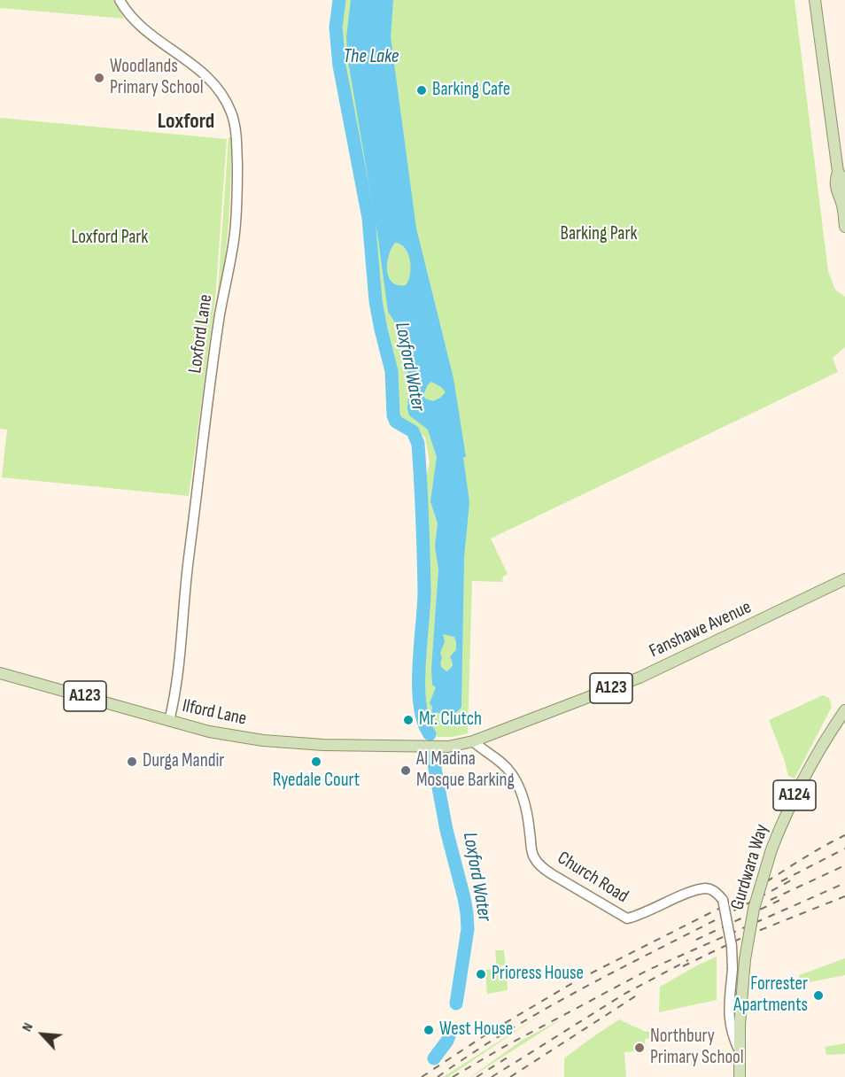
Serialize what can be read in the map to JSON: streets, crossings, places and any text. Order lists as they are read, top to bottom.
{
  "streets": {
    "main road": [
      "Fanshawe Avenue",
      "A123",
      "Ilford Lane",
      "A124",
      "Gurdwara Way"
    ],
    "street": ["Loxford Lane", "Church Road"]
  },
  "crossings": [
    ["Loxford Lane", "Ilford Lane"],
    ["Fanshawe Avenue", "Ilford Lane"],
    ["Fanshawe Avenue", "Church Road"],
    ["Ilford Lane", "Church Road"],
    ["Gurdwara Way", "Church Road"]
  ],
  "districts": ["Loxford"],
  "water": ["The Lake", "Loxford Water"],
  "parks": ["Barking Park", "Loxford Park"],
  "places": [
    "Woodlands Primary School",
    "Barking Cafe",
    "Mr. Clutch",
    "Durga Mandir",
    "Ryedale Court",
    "Al Madina Mosque Barking",
    "Prioress House",
    "Forrester Apartments",
    "West House",
    "Northbury Primary School"
  ],
  "north": "top left"
}
